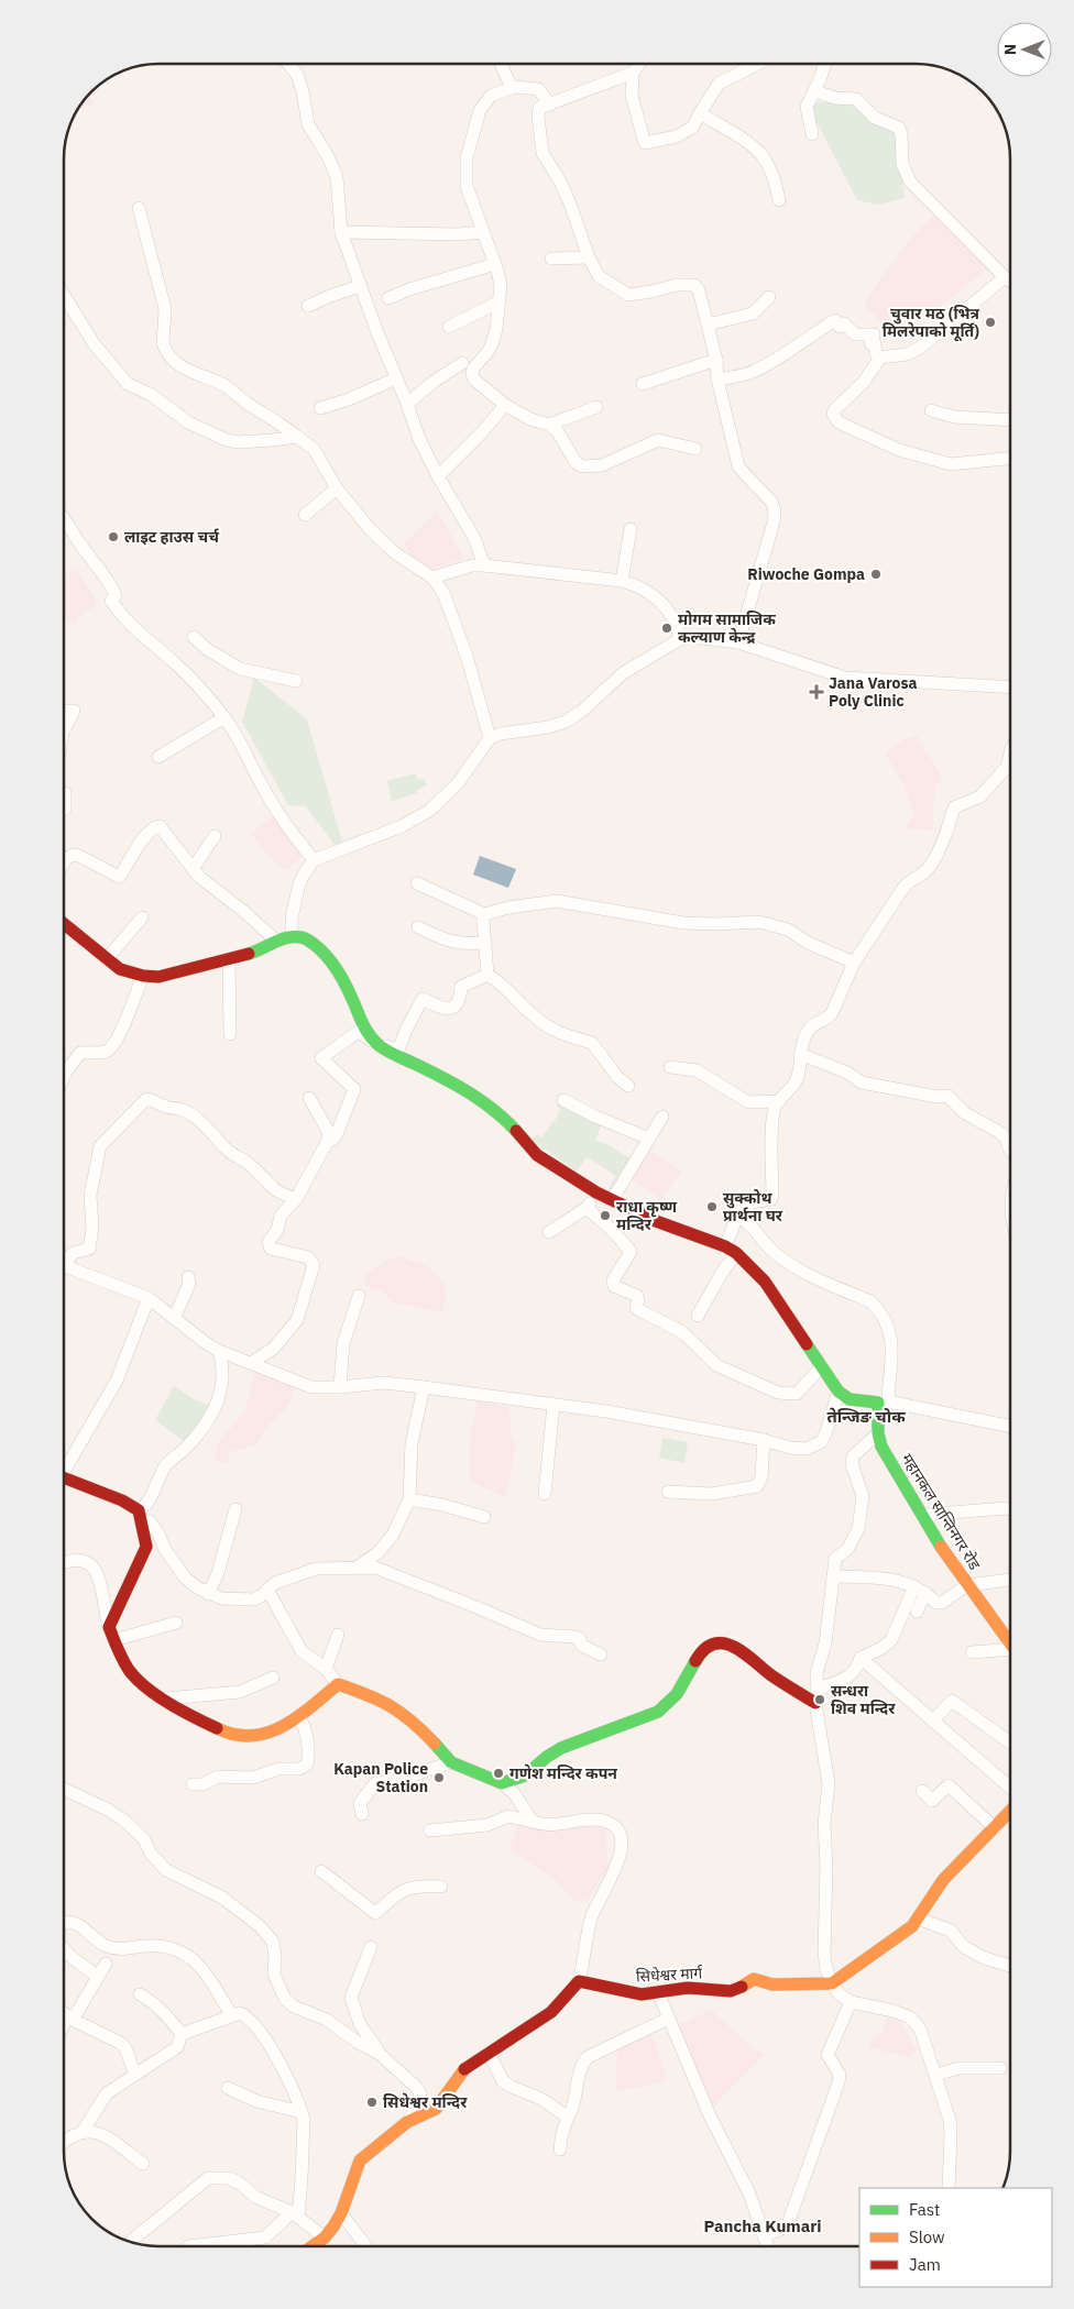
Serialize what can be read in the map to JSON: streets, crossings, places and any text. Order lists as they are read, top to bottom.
{
  "streets": {
    "street": ["महानकल सान्तिनगर रोड", "सिधेश्वर मार्ग"]
  },
  "districts": ["तेन्जिङ चोक", "Pancha Kumari"],
  "places": {
    "other": [
      "चुवार मठ (भित्र मिलरेपाको मूर्ति)",
      "लाइट हाउस चर्च",
      "Riwoche Gompa",
      "मोगम सामाजिक कल्याण केन्द्र",
      "सुक्कोथ प्रार्थना घर",
      "राधा कृष्ण मन्दिर",
      "सन्धरा शिव मन्दिर",
      "गणेश मन्दिर कपन",
      "Kapan Police Station",
      "सिधेश्वर मन्दिर"
    ],
    "health": ["Jana Varosa Poly Clinic"]
  },
  "legend": ["Fast", "Slow", "Jam"],
  "north": "left"
}
